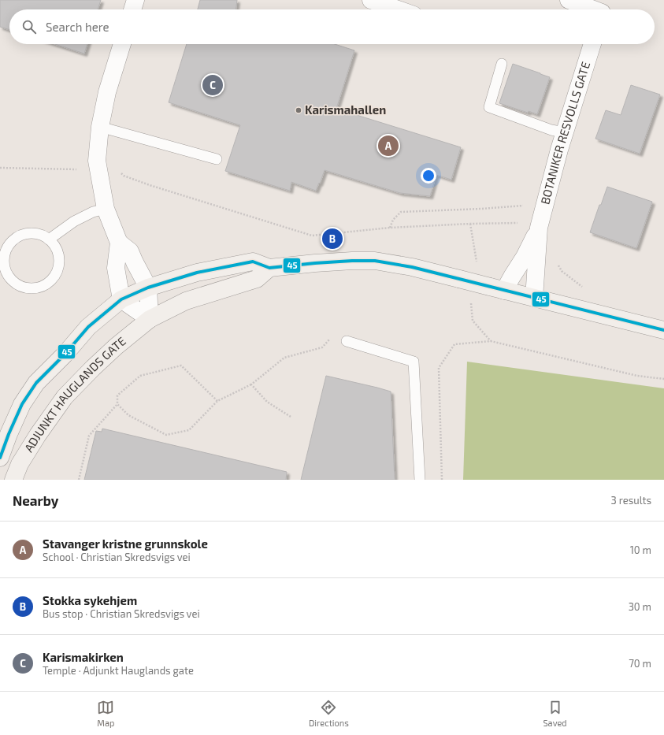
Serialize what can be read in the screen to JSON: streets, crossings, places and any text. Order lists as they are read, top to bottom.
{
  "streets": {
    "main road": ["ADJUNKT HAUGLANDS GATE"],
    "street": ["BOTANIKER RESVOLLS GATE"]
  },
  "places": ["Karismahallen"],
  "lines": ["transit line 45"],
  "page": {
    "search": "Search here",
    "pins": ["C", "A", "B"],
    "heading": ["Nearby", "3 results"],
    "list": [
      {
        "mark": "A",
        "name": "Stavanger kristne grunnskole",
        "note": "School · Christian Skredsvigs vei",
        "value": "10 m"
      },
      {
        "mark": "B",
        "name": "Stokka sykehjem",
        "note": "Bus stop · Christian Skredsvigs vei",
        "value": "30 m"
      },
      {
        "mark": "C",
        "name": "Karismakirken",
        "note": "Temple · Adjunkt Hauglands gate",
        "value": "70 m"
      }
    ],
    "nav": ["Map", "Directions", "Saved"]
  }
}
